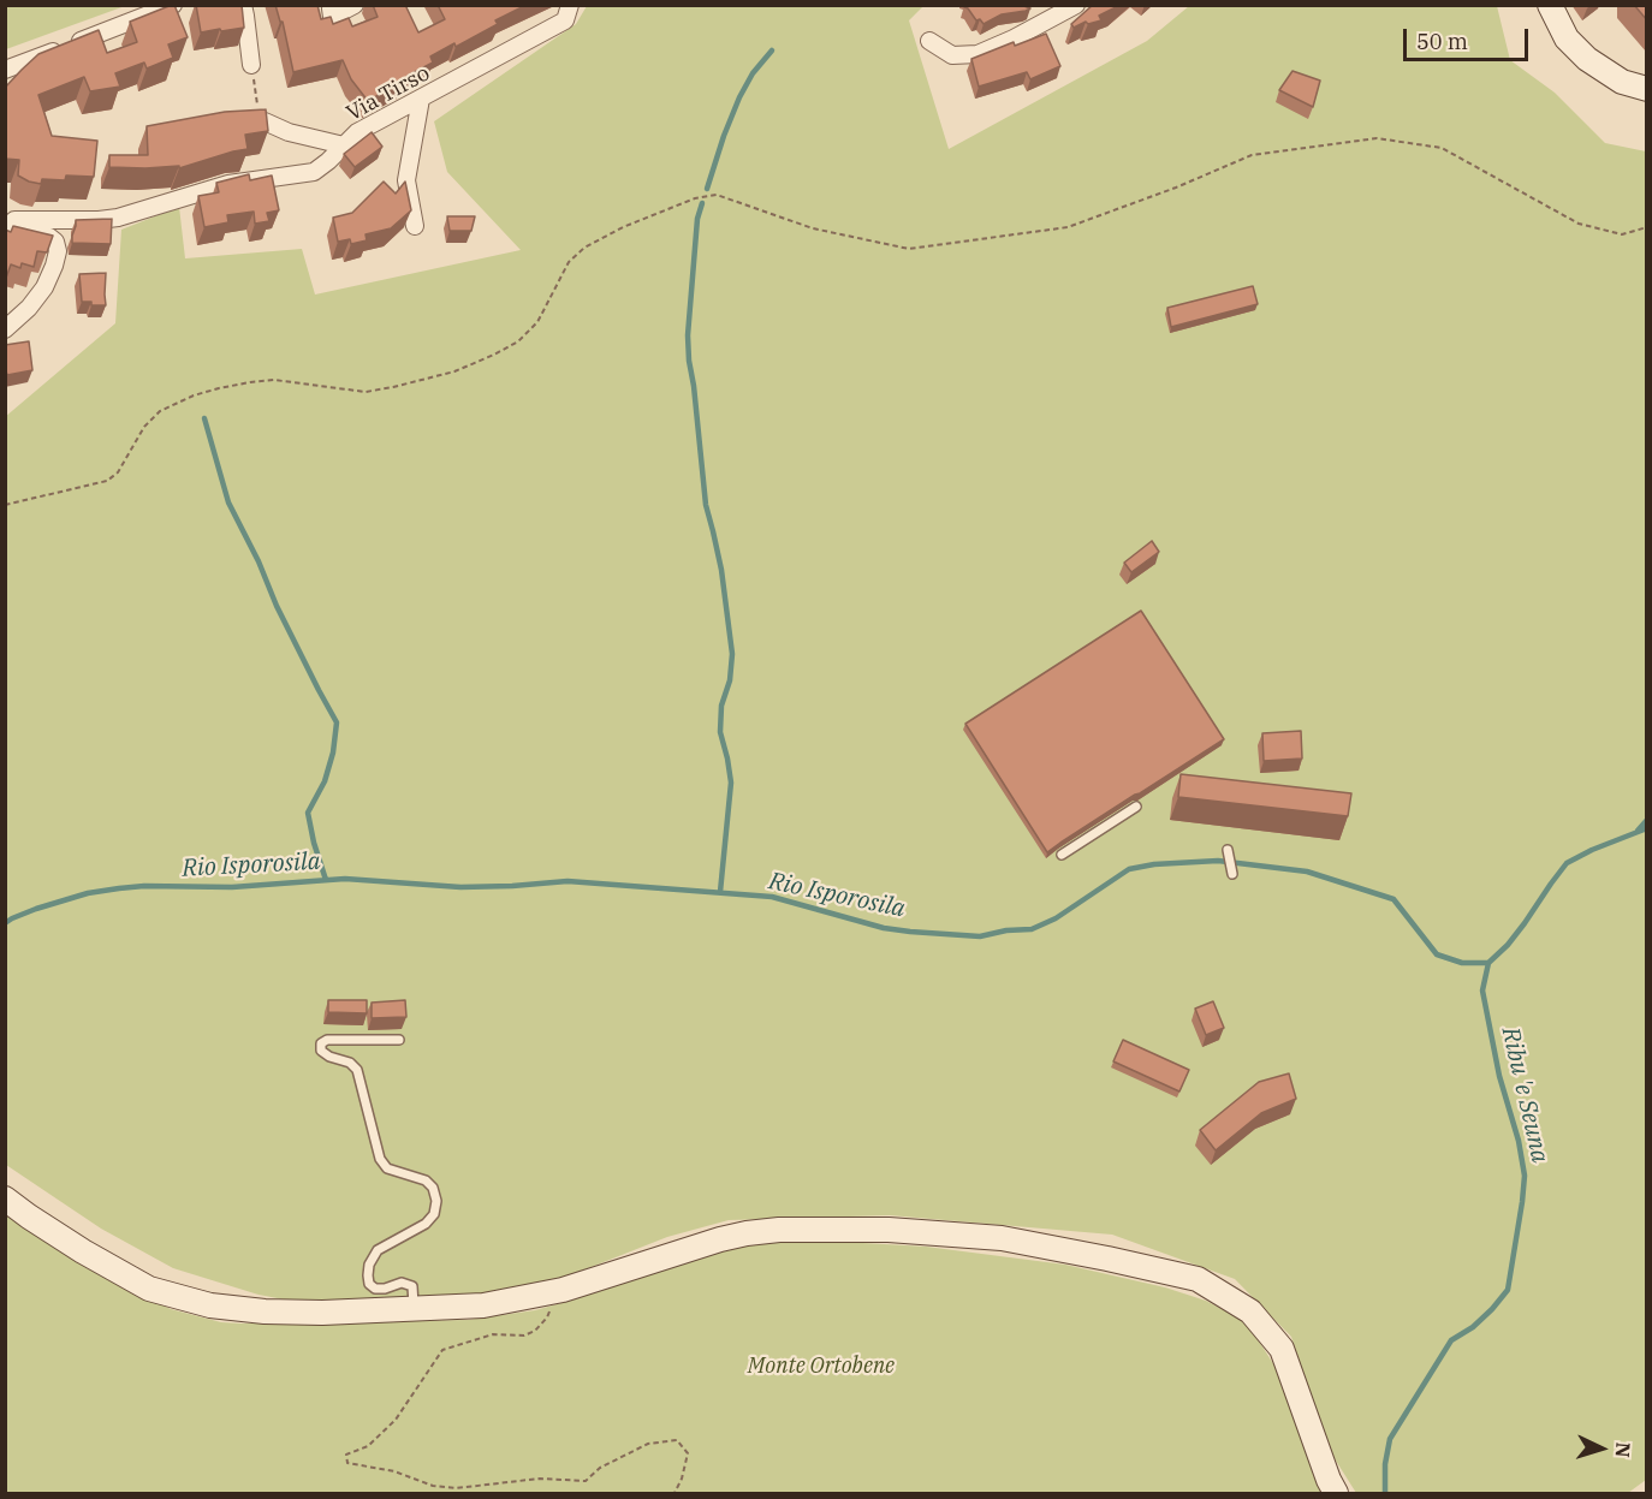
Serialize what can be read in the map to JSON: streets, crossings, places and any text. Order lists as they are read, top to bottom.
{
  "streets": {
    "street": ["Via Tirso"]
  },
  "water": ["Rio Isporosila", "Ribu 'e Seuna"],
  "parks": ["Monte Ortobene"],
  "scale_bar": "50 m",
  "north": "right"
}
